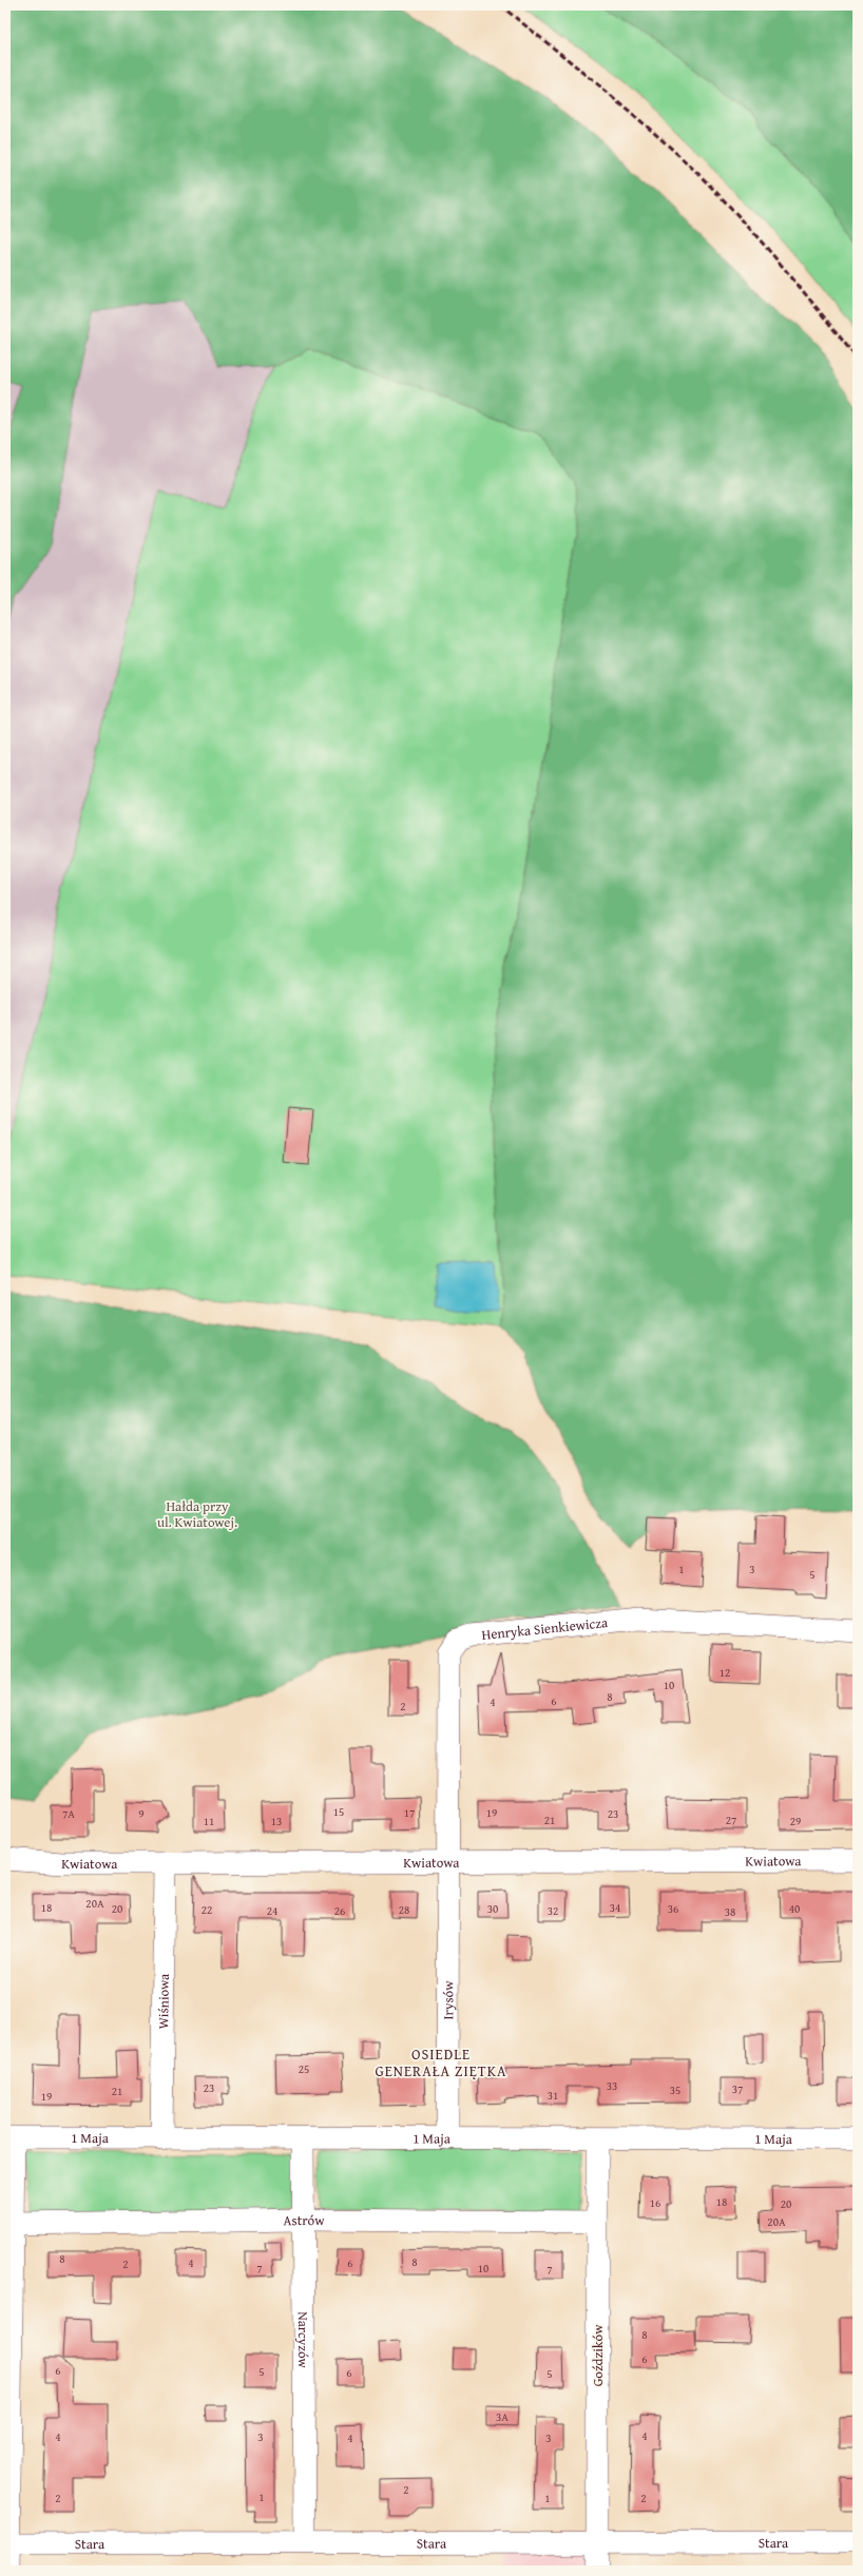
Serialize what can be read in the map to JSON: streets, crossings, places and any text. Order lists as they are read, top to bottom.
{
  "streets": {
    "street": [
      "Henryka Sienkiewicza",
      "Kwiatowa",
      "Irysów",
      "Wiśniowa",
      "1 Maja",
      "Astrów",
      "Narcyzów",
      "Goździków",
      "Stara"
    ]
  },
  "crossings": [
    ["Henryka Sienkiewicza", "Kwiatowa"],
    ["Henryka Sienkiewicza", "Irysów"],
    ["Kwiatowa", "Irysów"],
    ["Kwiatowa", "Wiśniowa"],
    ["Irysów", "1 Maja"],
    ["Wiśniowa", "1 Maja"],
    ["1 Maja", "Narcyzów"],
    ["1 Maja", "Goździków"],
    ["Astrów", "Narcyzów"],
    ["Astrów", "Goździków"],
    ["Narcyzów", "Stara"],
    ["Goździków", "Stara"]
  ],
  "districts": ["OSIEDLE GENERAŁA ZIĘTKA"],
  "parks": ["Hałda przy ul. Kwiatowej."],
  "house_numbers": [
    "1",
    "3",
    "5",
    "12",
    "10",
    "8",
    "6",
    "4",
    "2",
    "15",
    "17",
    "19",
    "7A",
    "9",
    "23",
    "21",
    "27",
    "11",
    "13",
    "29",
    "20A",
    "18",
    "34",
    "20",
    "30",
    "36",
    "40",
    "22",
    "28",
    "24",
    "26",
    "32",
    "38",
    "25",
    "33",
    "23",
    "37",
    "35",
    "21",
    "31",
    "19",
    "18",
    "16",
    "20",
    "20A",
    "8",
    "8",
    "4",
    "6",
    "2",
    "7",
    "10",
    "7",
    "8",
    "6",
    "6",
    "5",
    "6",
    "5",
    "3A",
    "4",
    "4",
    "3",
    "4",
    "3",
    "2",
    "1",
    "2",
    "1",
    "2"
  ]
}
